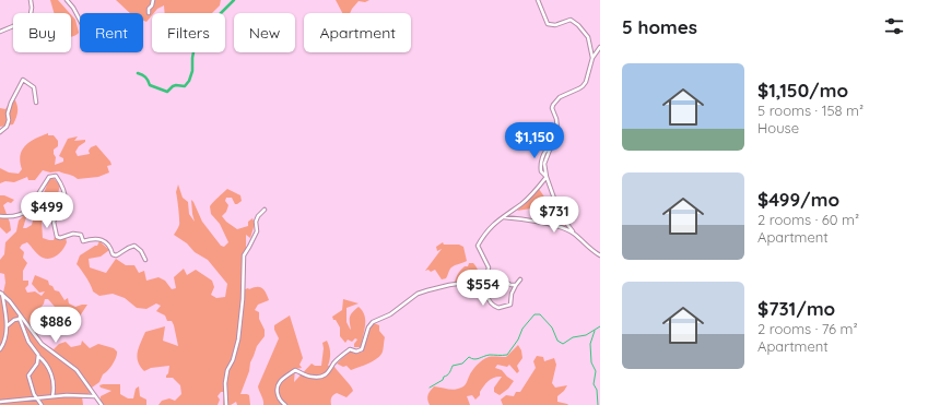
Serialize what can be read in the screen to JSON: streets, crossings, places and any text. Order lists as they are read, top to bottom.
{
  "page": {
    "heading": "5 homes",
    "chip": [
      "Buy",
      "Rent",
      "Filters",
      "New",
      "Apartment"
    ],
    "list": [
      {
        "name": "$1,150/mo",
        "note": "5 rooms · 158 m² · House"
      },
      {
        "name": "$499/mo",
        "note": "2 rooms · 60 m² · Apartment"
      },
      {
        "name": "$731/mo",
        "note": "2 rooms · 76 m² · Apartment"
      }
    ],
    "price": [
      "$1,150",
      "$499",
      "$731",
      "$554",
      "$886"
    ]
  }
}
